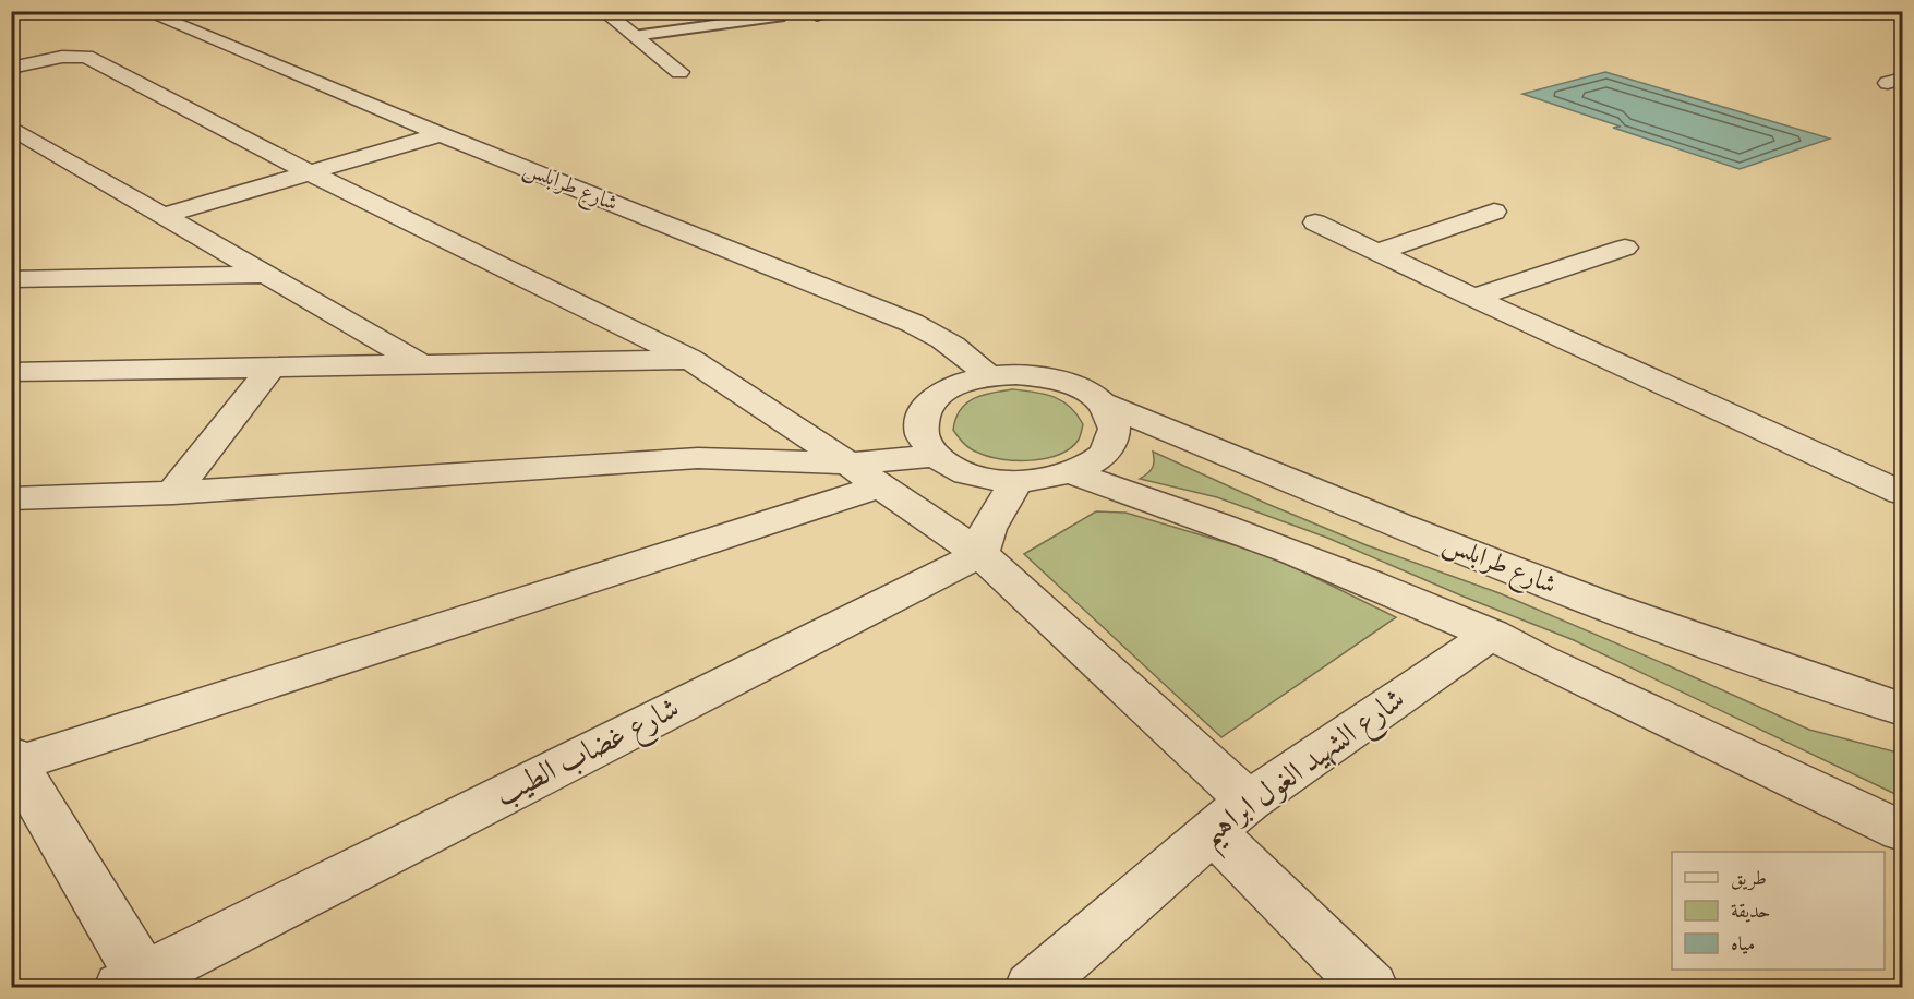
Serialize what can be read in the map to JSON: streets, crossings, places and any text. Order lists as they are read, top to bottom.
{
  "streets": {
    "street": ["شارع طرابلس", "شارع غضاب الطيب", "شارع الشهيد الغول ابراهيم"]
  },
  "legend": ["طريق", "حديقة", "مياه"]
}
